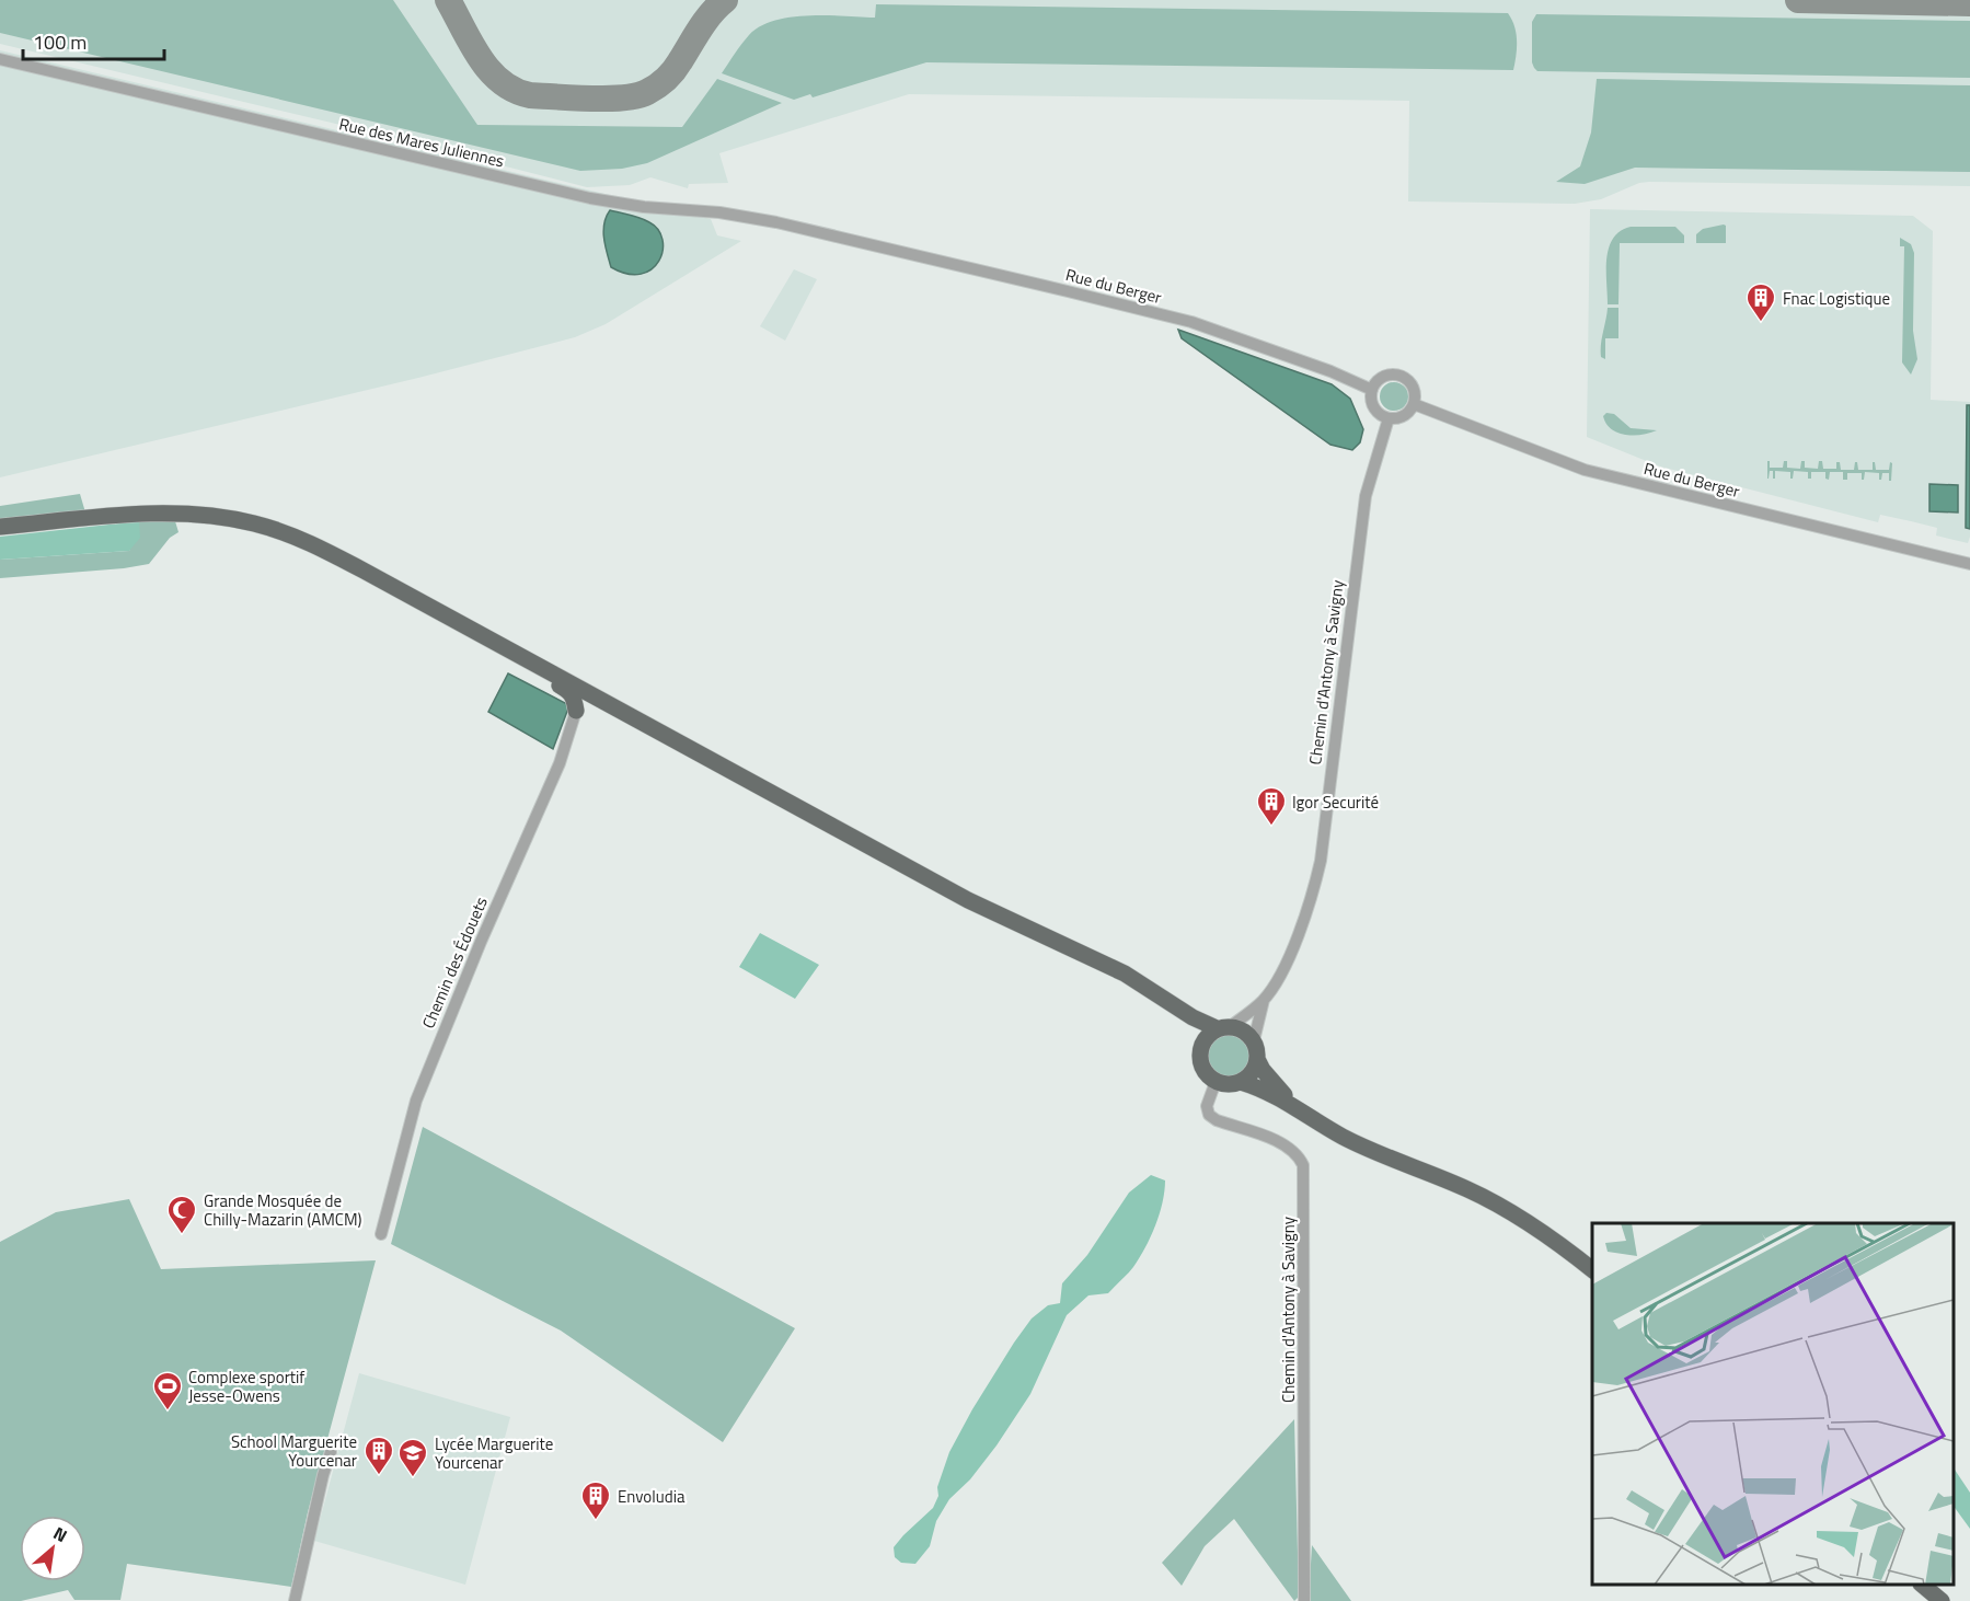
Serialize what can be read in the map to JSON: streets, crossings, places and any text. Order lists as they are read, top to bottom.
{
  "streets": {
    "street": [
      "Rue des Mares Juliennes",
      "Rue du Berger",
      "Chemin d'Antony à Savigny",
      "Chemin des Édouets"
    ]
  },
  "crossings": [
    ["Rue des Mares Juliennes", "Rue du Berger"],
    ["Rue du Berger", "Chemin d'Antony à Savigny"]
  ],
  "places": {
    "building": [
      "Fnac Logistique",
      "Igor Securité",
      "School Marguerite Yourcenar",
      "Envoludia"
    ],
    "mosque": ["Grande Mosquée de Chilly-Mazarin (AMCM)"],
    "sports": ["Complexe sportif Jesse-Owens"],
    "school or university": ["Lycée Marguerite Yourcenar"]
  },
  "scale_bar": "100 m",
  "north": "top right"
}
